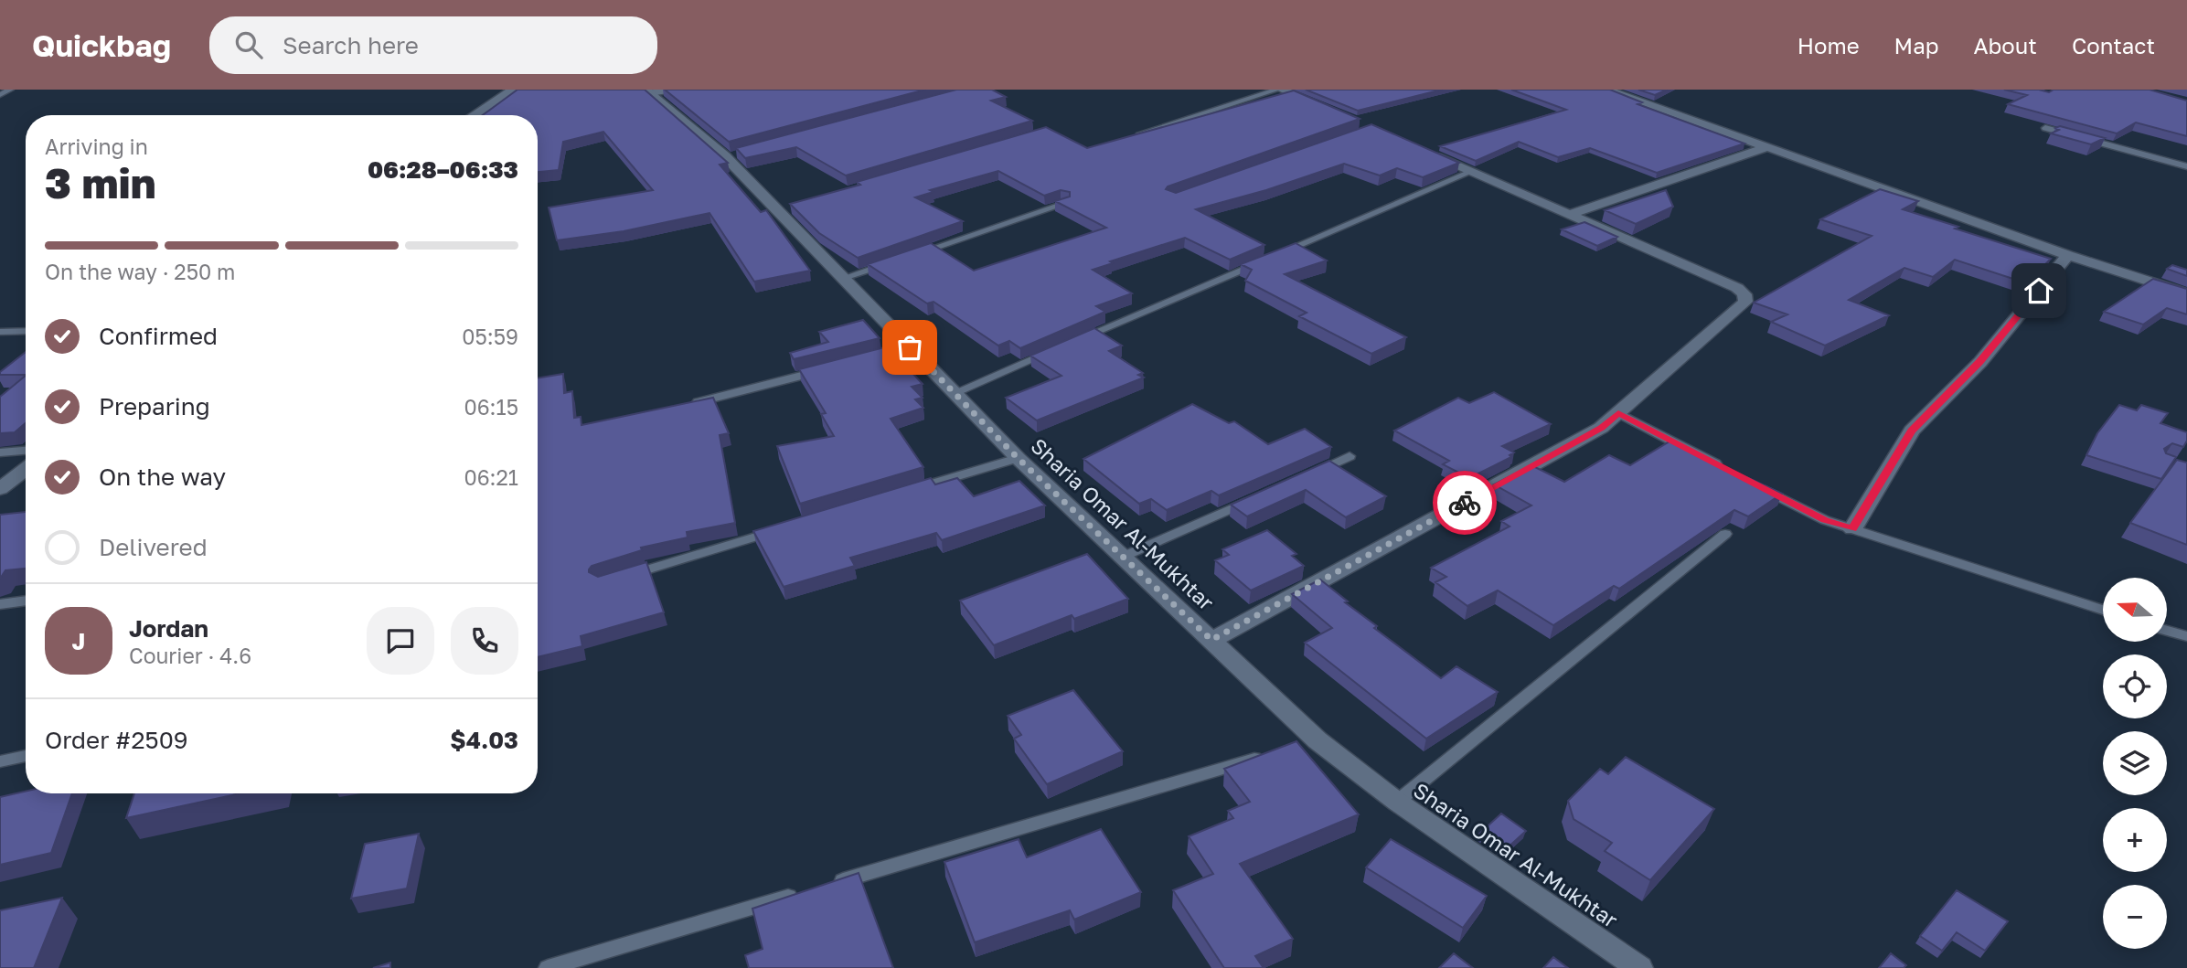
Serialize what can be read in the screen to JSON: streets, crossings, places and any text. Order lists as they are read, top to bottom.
{
  "streets": {
    "street": ["Sharia Omar Al-Mukhtar"]
  },
  "north": "left",
  "page": {
    "header": "Quickbag",
    "search": "Search here",
    "nav": [
      "Home",
      "Map",
      "About",
      "Contact"
    ],
    "heading": ["3 min", "Arriving in", "06:28–06:33"],
    "panel": [
      "Jordan",
      "Courier · 4.6",
      "Order #2509",
      "$4.03"
    ],
    "bar": "On the way · 250 m",
    "list": [
      ["Confirmed", "05:59"],
      ["Preparing", "06:15"],
      ["On the way", "06:21"],
      "Delivered"
    ],
    "map_buttons": ["+", "−"],
    "round": "J"
  }
}
